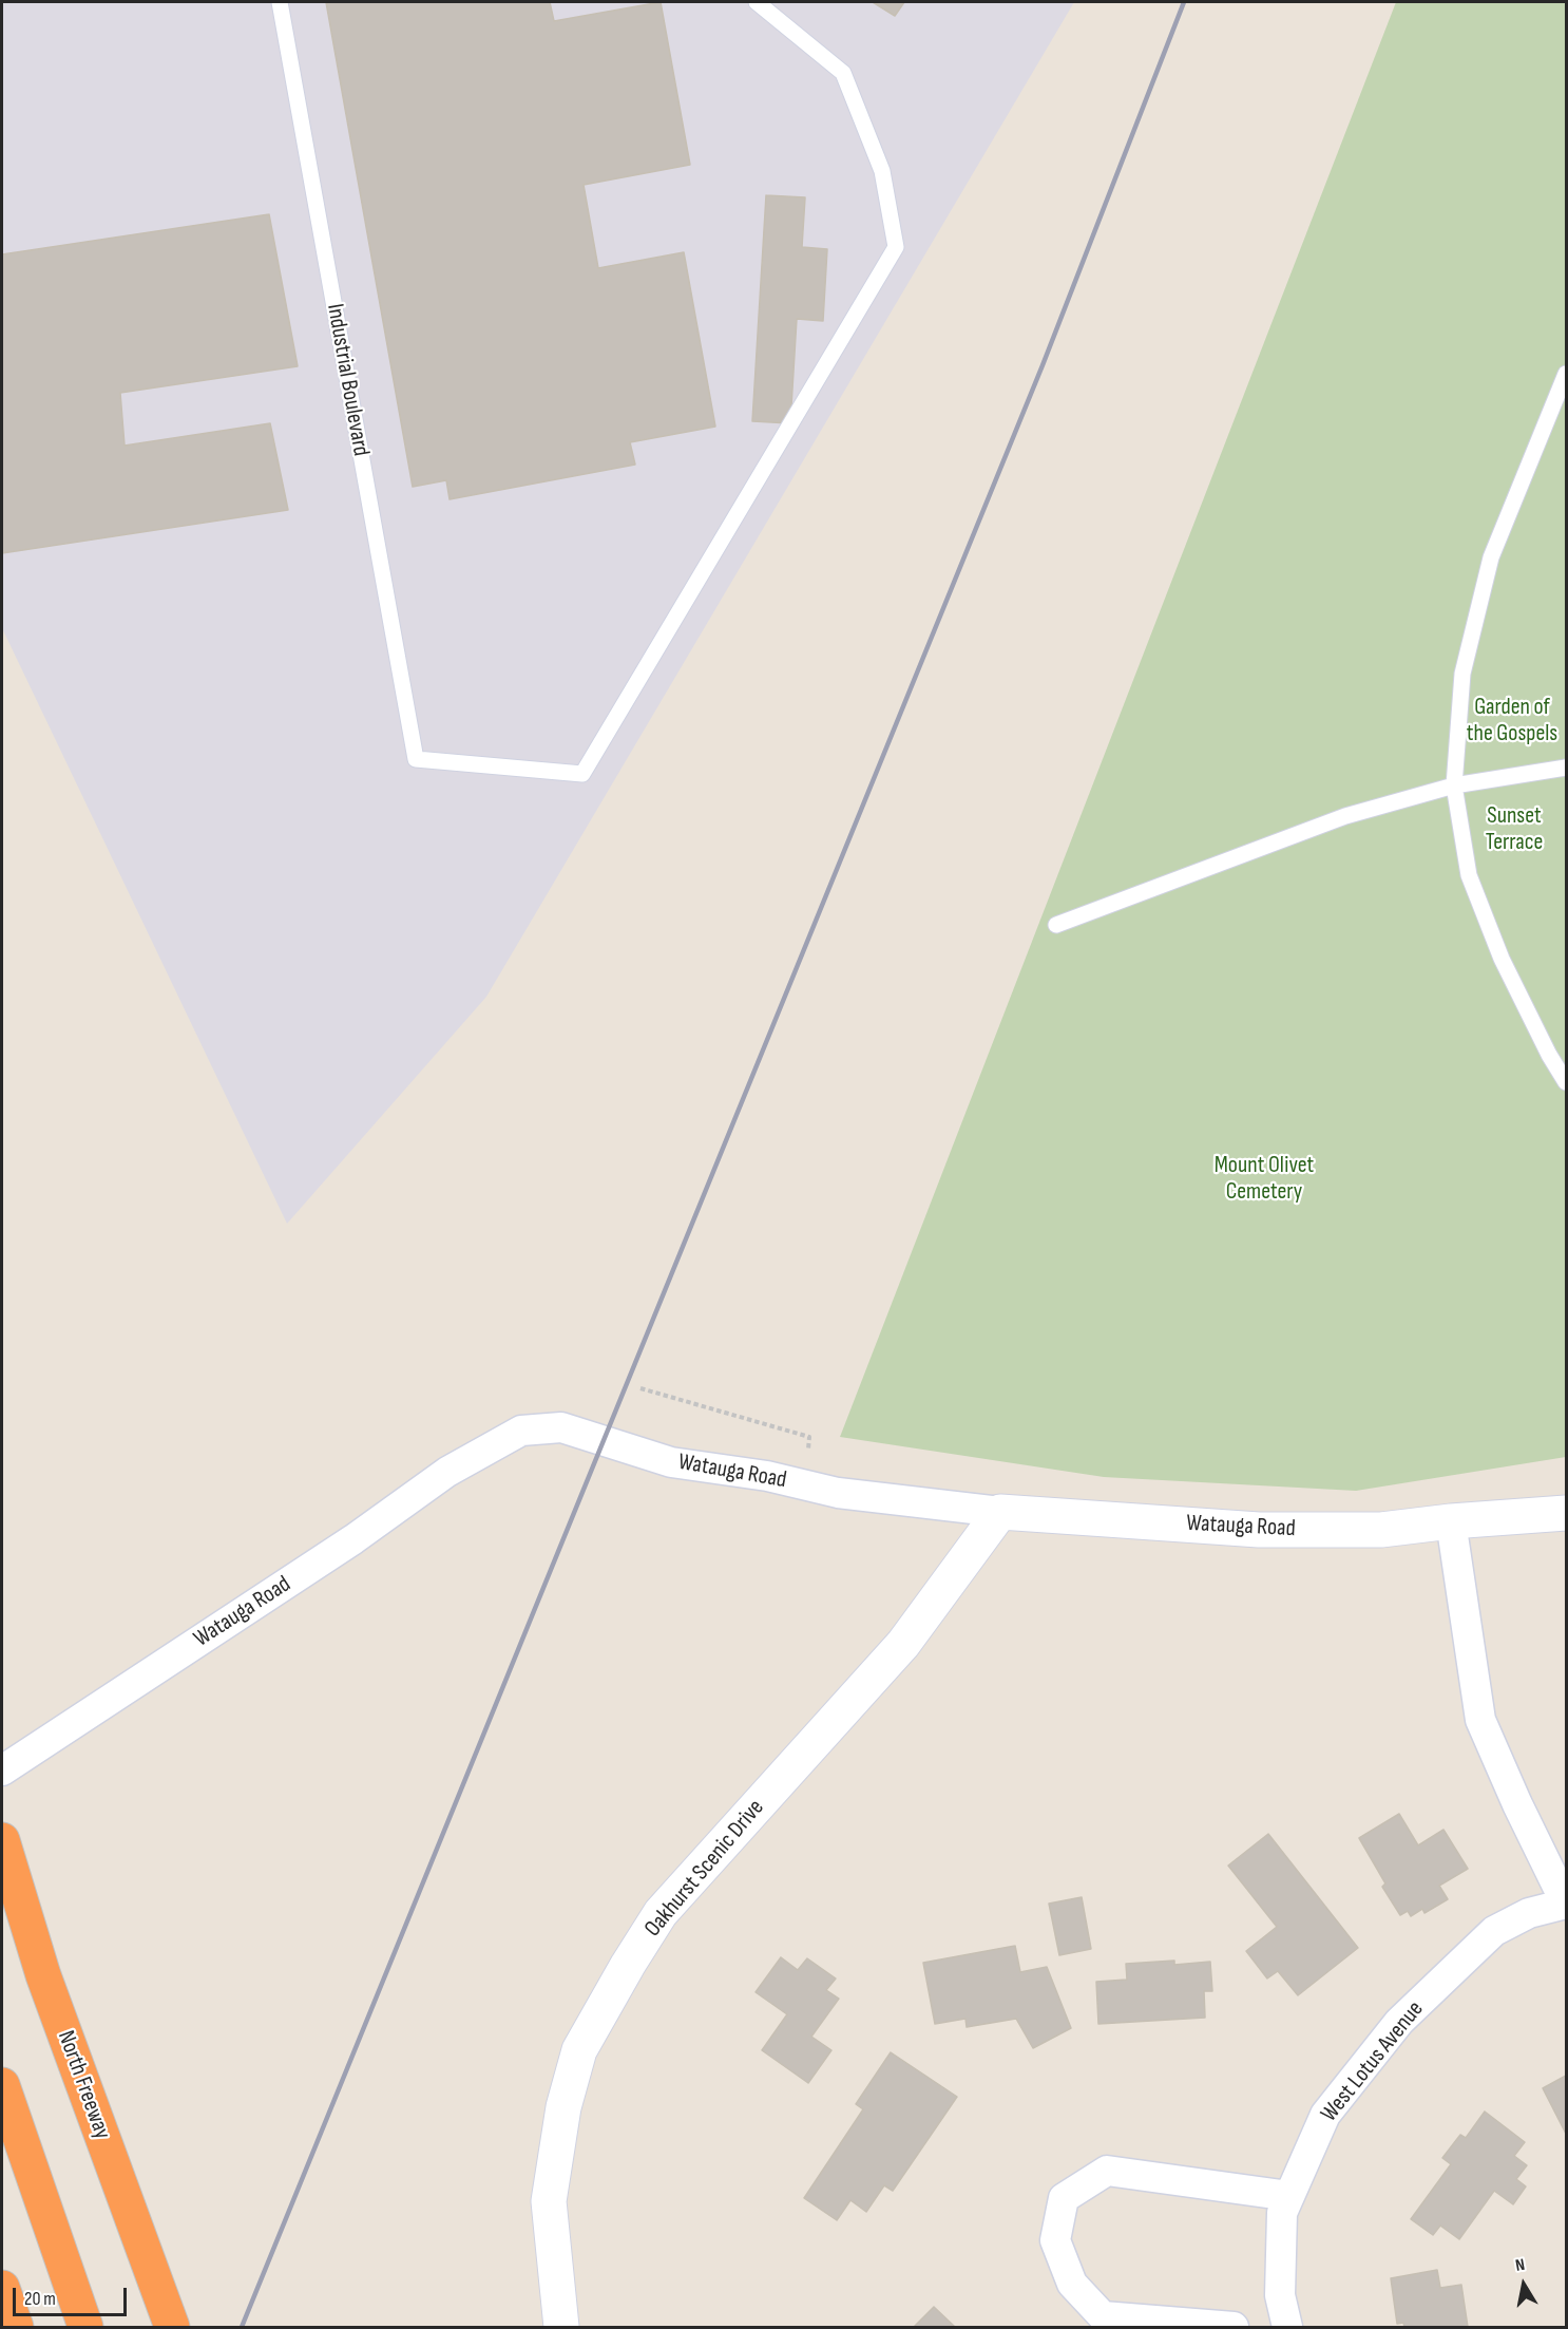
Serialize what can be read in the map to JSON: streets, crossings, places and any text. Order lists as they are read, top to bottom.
{
  "streets": {
    "highway": ["North Freeway"],
    "street": ["Watauga Road", "Oakhurst Scenic Drive", "West Lotus Avenue"],
    "lane": ["Industrial Boulevard"]
  },
  "crossings": [
    ["Watauga Road", "Oakhurst Scenic Drive"],
    ["Watauga Road", "West Lotus Avenue"]
  ],
  "parks": ["Garden of the Gospels", "Sunset Terrace", "Mount Olivet Cemetery"],
  "scale_bar": "20 m",
  "north": "top"
}
